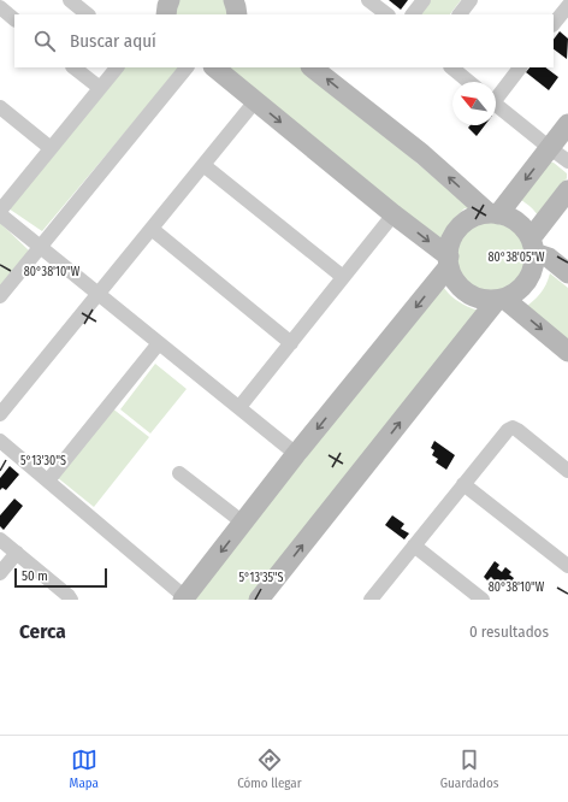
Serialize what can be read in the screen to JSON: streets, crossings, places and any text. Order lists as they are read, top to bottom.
{
  "scale_bar": "50 m",
  "north": "top left",
  "page": {
    "search": "Buscar aquí",
    "scale": "50 m",
    "heading": ["Cerca", "0 resultados"],
    "nav": ["Mapa", "Cómo llegar", "Guardados"]
  },
  "coordinates": [
    "80°38'05\"W",
    "80°38'10\"W",
    "5°13'30\"S",
    "5°13'35\"S"
  ]
}
